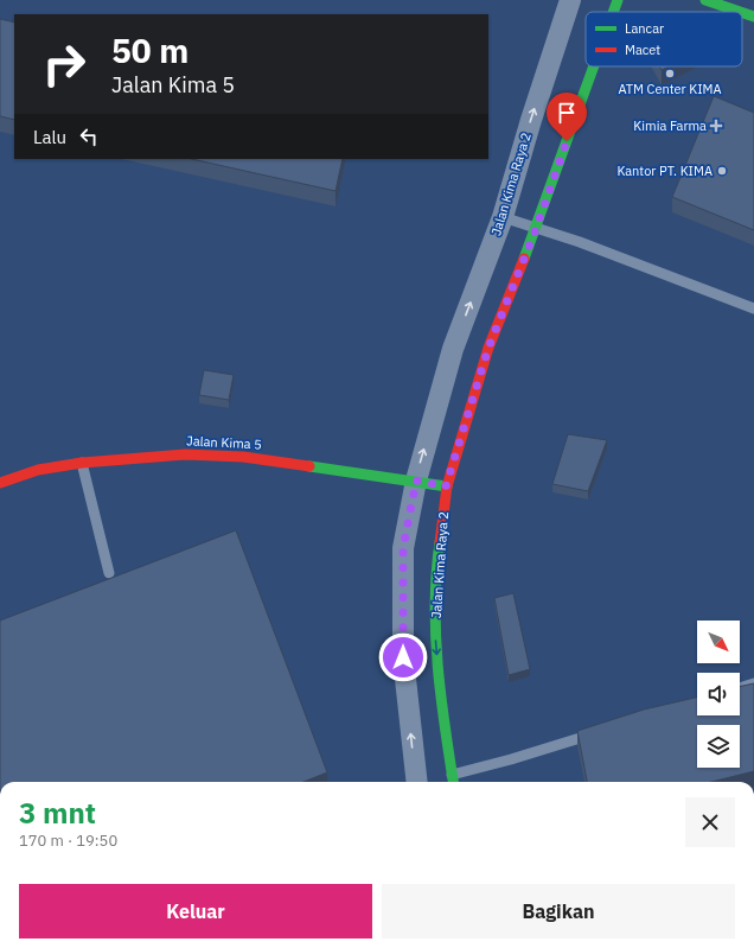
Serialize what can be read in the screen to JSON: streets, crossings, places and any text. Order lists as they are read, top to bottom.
{
  "streets": {
    "street": ["Jalan Kima Raya 2", "Jalan Kima 5"]
  },
  "crossings": [
    ["Jalan Kima Raya 2", "Jalan Kima 5"]
  ],
  "places": {
    "other": ["ATM Center KIMA", "Kantor PT. KIMA"],
    "health": ["Kimia Farma"]
  },
  "legend": ["Lancar", "Macet"],
  "north": "bottom right",
  "page": {
    "turn": ["50 m", "Jalan Kima 5"],
    "then": "Lalu",
    "heading": ["3 mnt", "170 m · 19:50"],
    "buttons": ["Keluar", "Bagikan"]
  }
}
